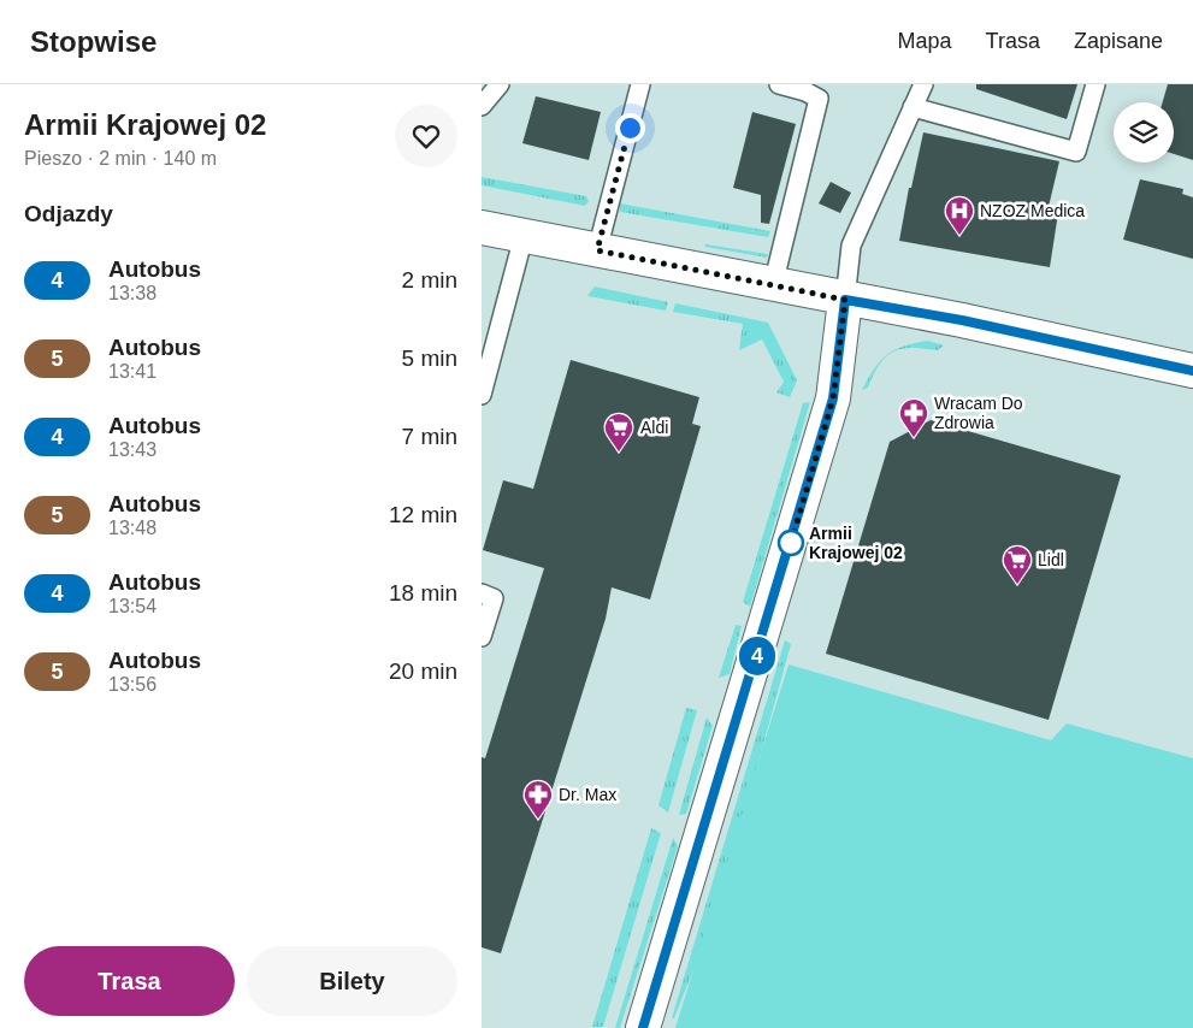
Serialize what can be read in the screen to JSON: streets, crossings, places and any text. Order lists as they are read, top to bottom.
{
  "places": {
    "hospital": ["NZOZ Medica"],
    "pharmacy": ["Wracam Do Zdrowia", "Dr. Max"],
    "supermarket": ["Aldi", "Lidl"],
    "other": ["Armii Krajowej 02"]
  },
  "lines": ["bus line 4"],
  "page": {
    "header": "Stopwise",
    "nav": ["Mapa", "Trasa", "Zapisane"],
    "heading": [
      ["Armii Krajowej 02", "Pieszo · 2 min · 140 m"],
      "Odjazdy"
    ],
    "on_map": "4",
    "list": [
      {
        "mark": "4",
        "name": "Autobus",
        "note": "13:38",
        "value": "2 min"
      },
      {
        "mark": "5",
        "name": "Autobus",
        "note": "13:41",
        "value": "5 min"
      },
      {
        "mark": "4",
        "name": "Autobus",
        "note": "13:43",
        "value": "7 min"
      },
      {
        "mark": "5",
        "name": "Autobus",
        "note": "13:48",
        "value": "12 min"
      },
      {
        "mark": "4",
        "name": "Autobus",
        "note": "13:54",
        "value": "18 min"
      },
      {
        "mark": "5",
        "name": "Autobus",
        "note": "13:56",
        "value": "20 min"
      }
    ],
    "buttons": ["Trasa", "Bilety"]
  }
}
